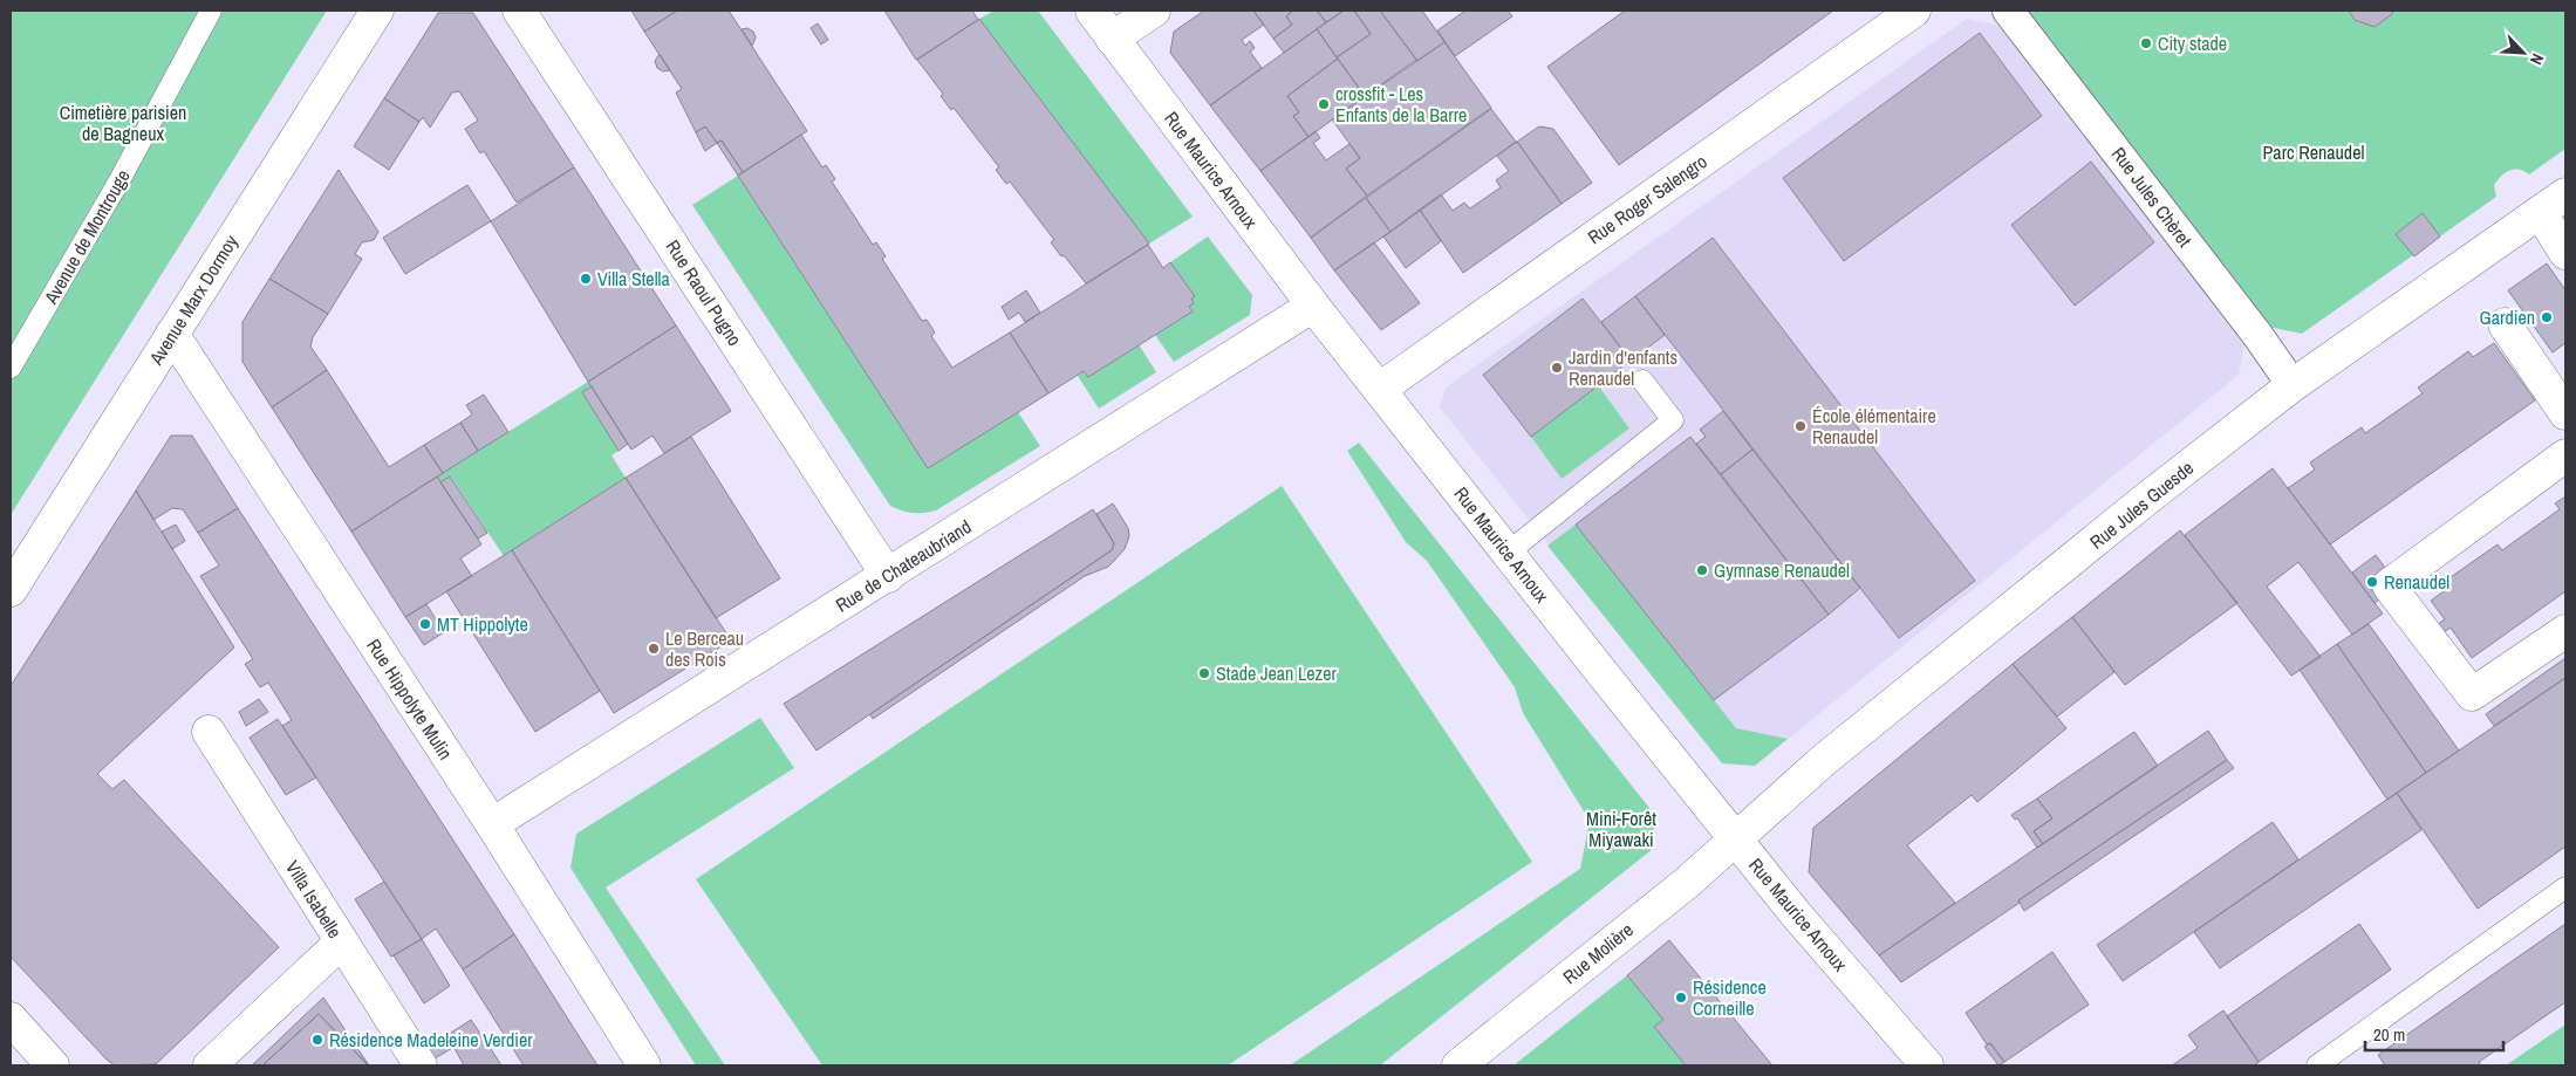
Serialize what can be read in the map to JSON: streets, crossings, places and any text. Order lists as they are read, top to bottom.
{
  "streets": {
    "street": [
      "Rue Maurice Arnoux",
      "Rue Jules Chèret",
      "Rue Roger Salengro",
      "Rue Raoul Pugno",
      "Avenue Marx Dormoy",
      "Rue Jules Guesde",
      "Rue de Chateaubriand",
      "Rue Hippolyte Mulin",
      "Villa Isabelle",
      "Rue Molière"
    ],
    "lane": ["Avenue de Montrouge"]
  },
  "crossings": [
    ["Rue Maurice Arnoux", "Rue Roger Salengro"],
    ["Rue Maurice Arnoux", "Rue Jules Guesde"],
    ["Rue Maurice Arnoux", "Rue de Chateaubriand"],
    ["Rue Maurice Arnoux", "Rue Molière"],
    ["Rue Jules Chèret", "Rue Jules Guesde"],
    ["Rue Raoul Pugno", "Rue de Chateaubriand"],
    ["Avenue Marx Dormoy", "Rue Hippolyte Mulin"],
    ["Rue Jules Guesde", "Rue Molière"],
    ["Rue de Chateaubriand", "Rue Hippolyte Mulin"]
  ],
  "parks": ["Cimetière parisien de Bagneux", "Parc Renaudel", "Mini-Forêt Miyawaki"],
  "places": [
    "City stade",
    "crossfit - Les Enfants de la Barre",
    "Villa Stella",
    "Gardien",
    "Jardin d'enfants Renaudel",
    "École élémentaire Renaudel",
    "Gymnase Renaudel",
    "Renaudel",
    "MT Hippolyte",
    "Le Berceau des Rois",
    "Stade Jean Lezer",
    "Résidence Corneille",
    "Résidence Madeleine Verdier"
  ],
  "scale_bar": "20 m",
  "north": "bottom right"
}
